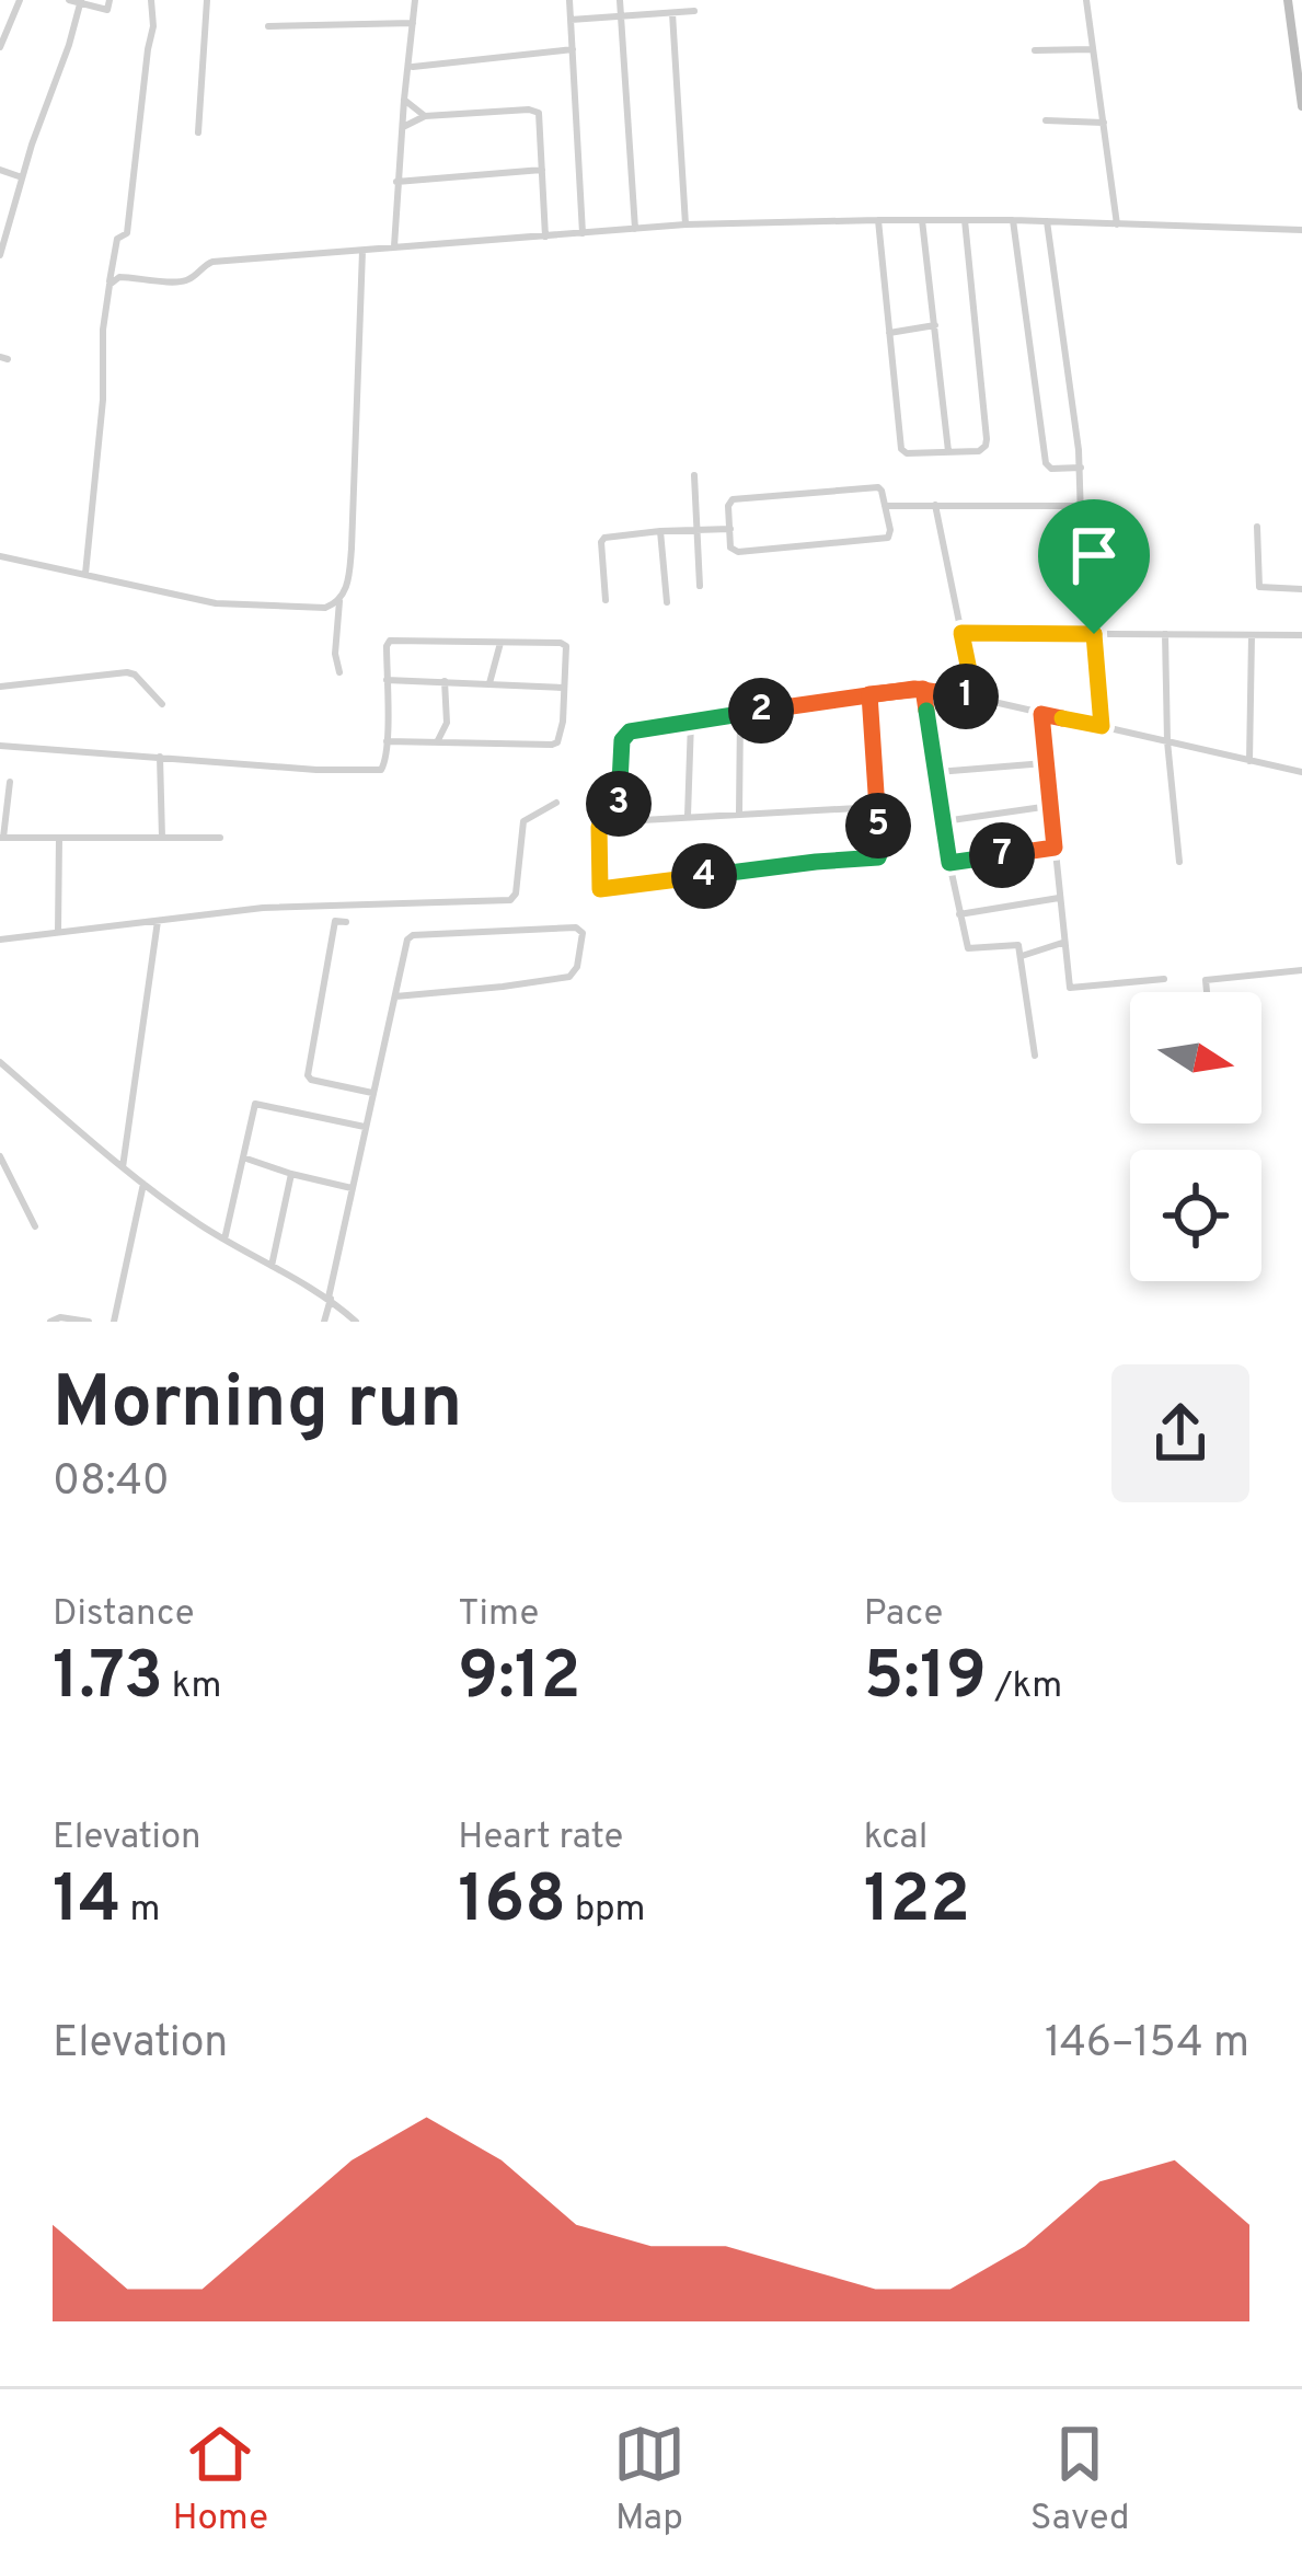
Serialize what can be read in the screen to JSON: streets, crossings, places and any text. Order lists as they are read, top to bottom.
{
  "north": "right",
  "page": {
    "pins": [
      "1",
      "2",
      "3",
      "5",
      "7",
      "4"
    ],
    "heading": ["Morning run", "08:40"],
    "stats": [
      ["Distance", "1.73 km"],
      ["Time", "9:12"],
      ["Pace", "5:19 /km"],
      ["Elevation", "14 m"],
      ["Heart rate", "168 bpm"],
      ["kcal", "122"]
    ],
    "chart": ["Elevation", "146–154 m"],
    "tabs": ["Home", "Map", "Saved"]
  }
}
